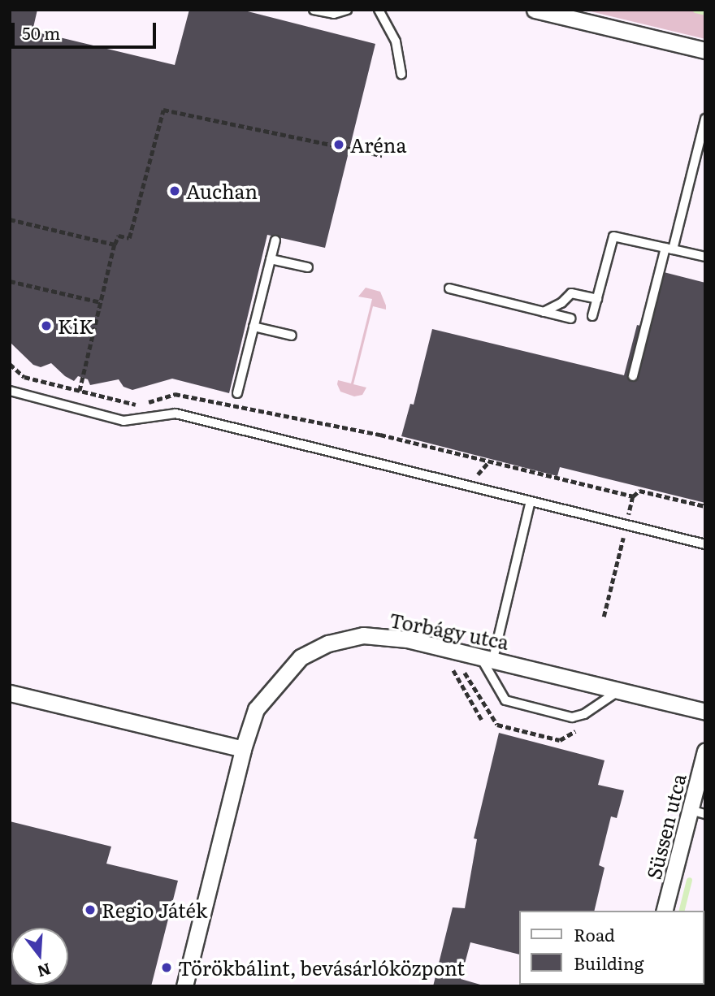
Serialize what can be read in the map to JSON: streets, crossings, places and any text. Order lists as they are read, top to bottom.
{
  "streets": {
    "street": ["Torbágy utca", "Süssen utca"]
  },
  "places": [
    "Aréna",
    "Auchan",
    "KiK",
    "Regio Játék",
    "Törökbálint, bevásárlóközpont"
  ],
  "legend": ["Road", "Building"],
  "scale_bar": "50 m",
  "north": "bottom"
}
